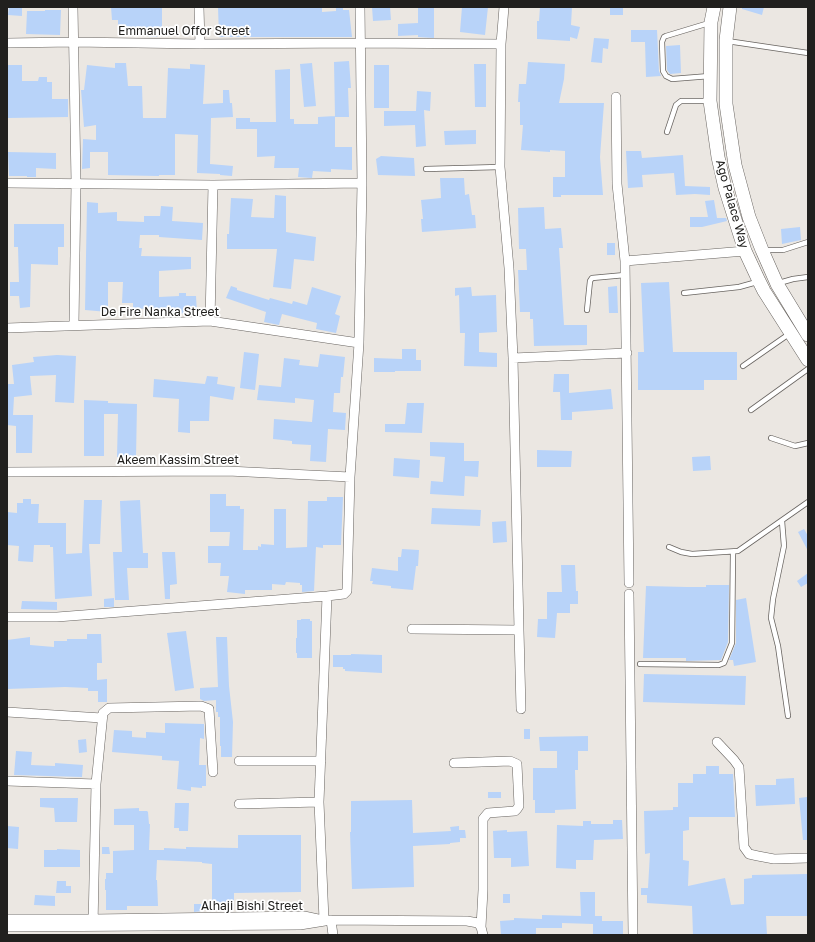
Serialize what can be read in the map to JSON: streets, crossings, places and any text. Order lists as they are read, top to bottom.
{
  "streets": {
    "main road": ["Ago Palace Way"],
    "street": [
      "Emmanuel Offor Street",
      "De Fire Nanka Street",
      "Akeem Kassim Street",
      "Alhaji Bishi Street"
    ]
  }
}
